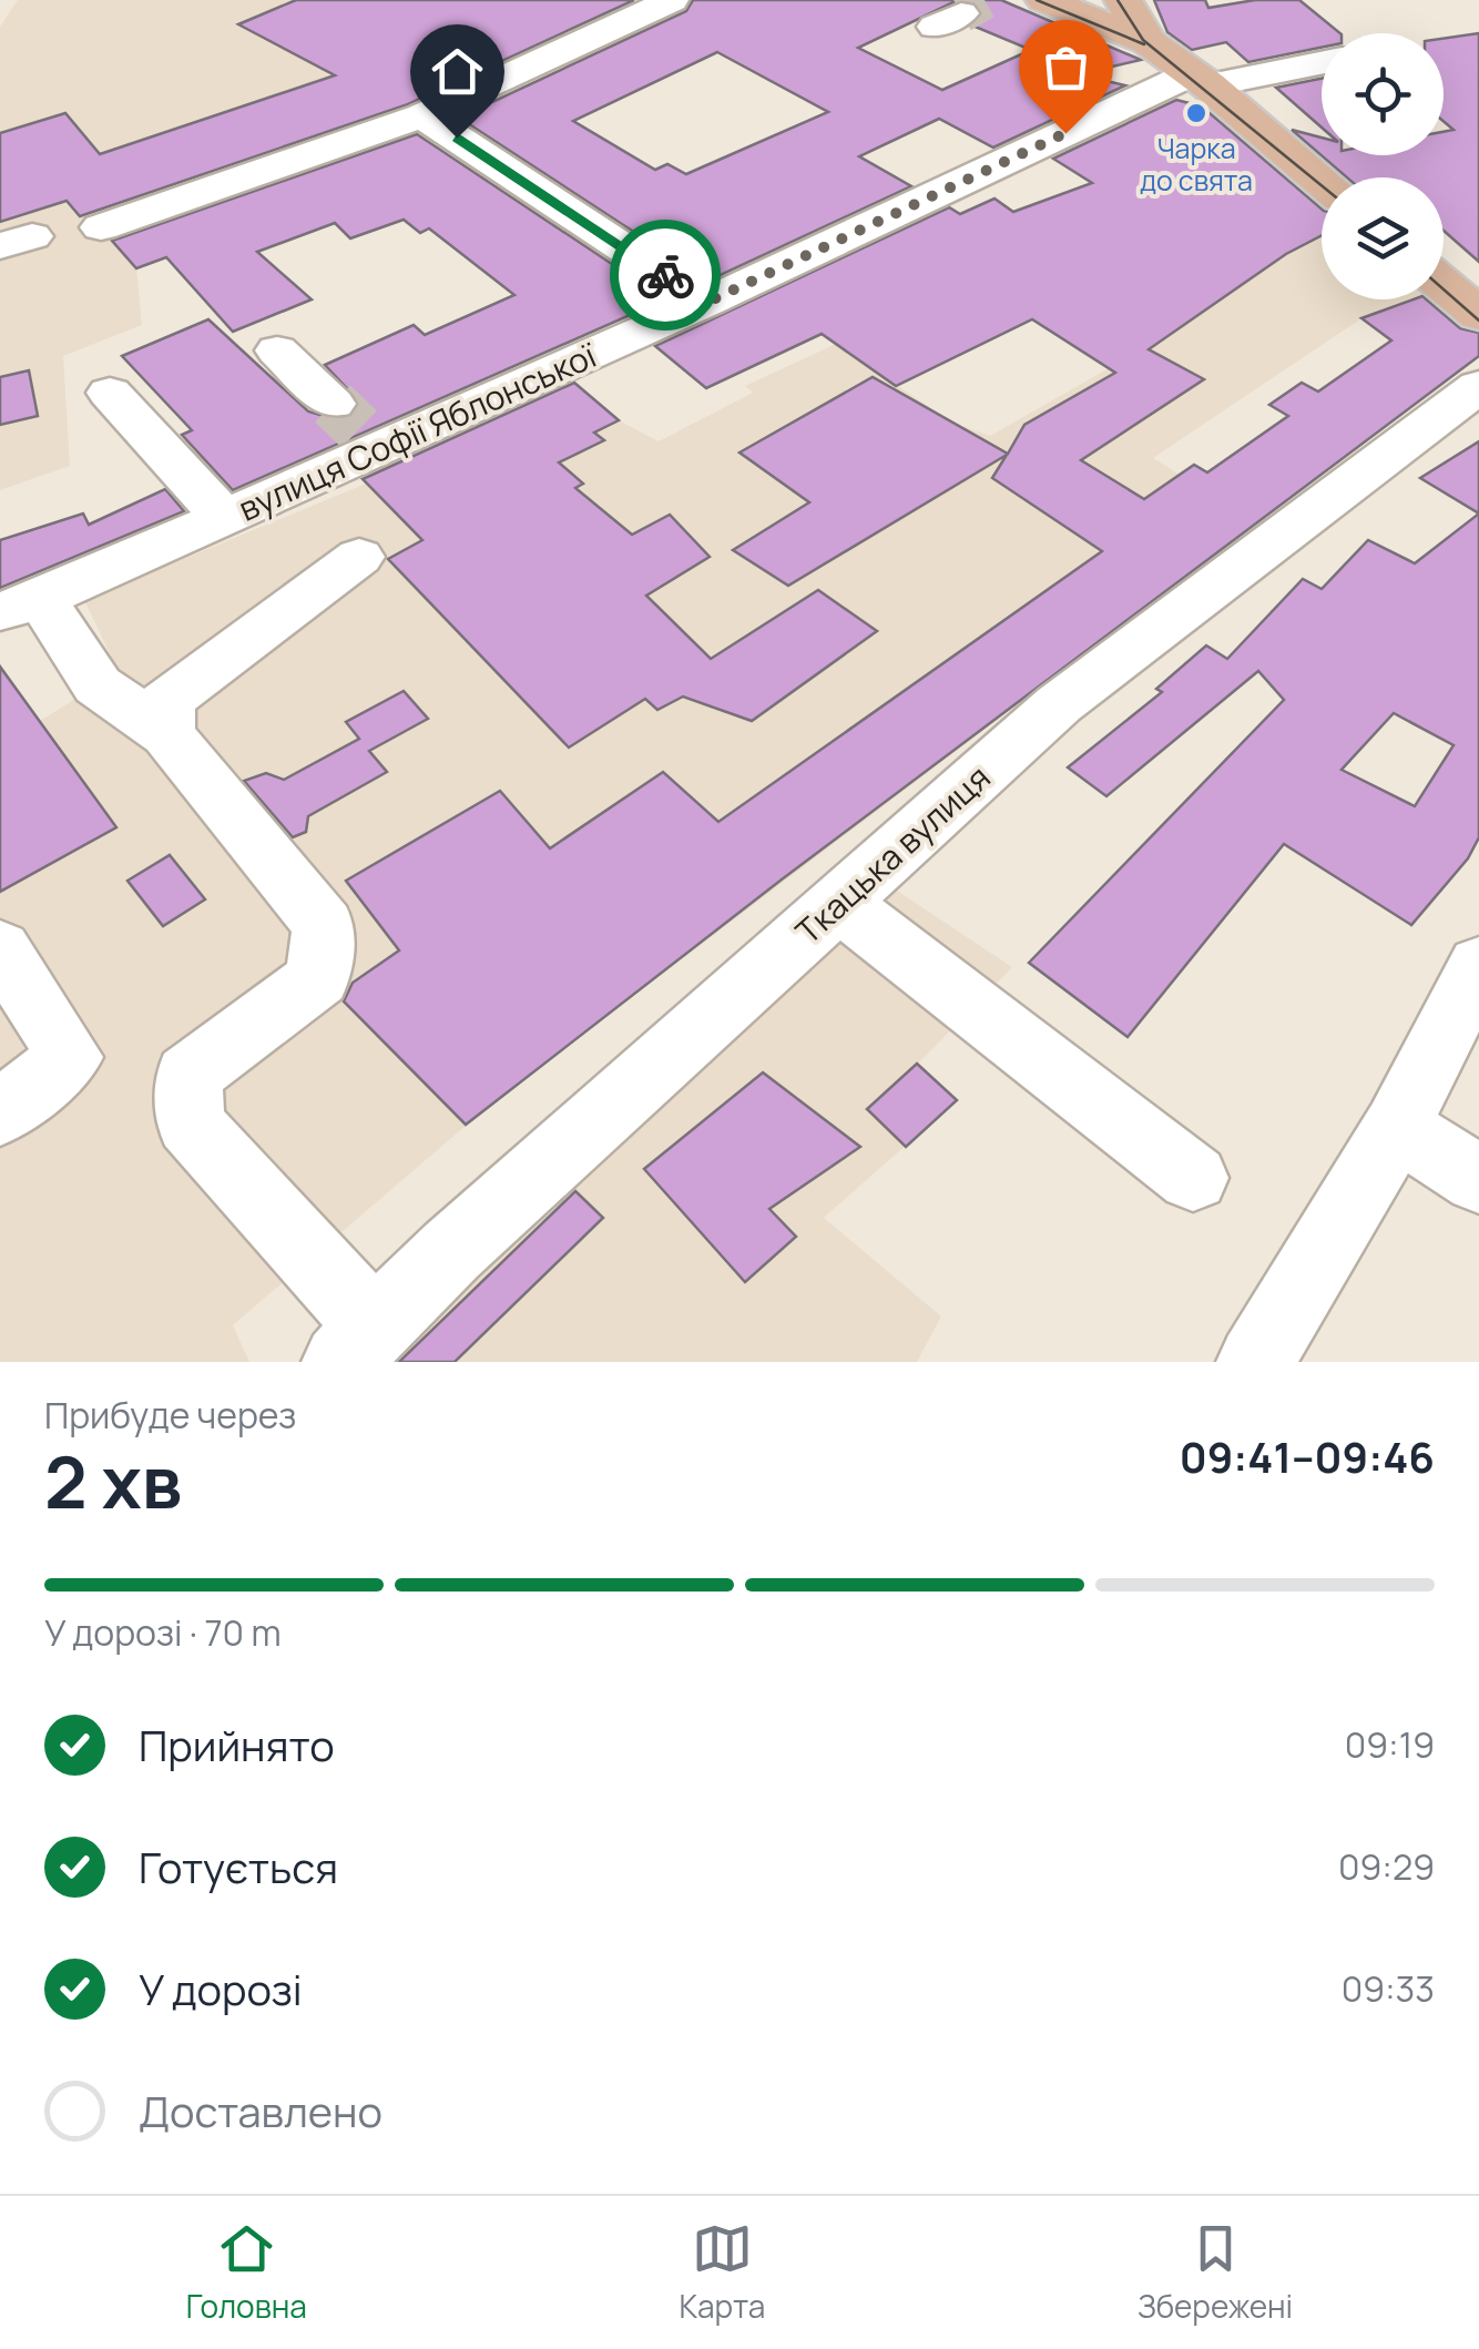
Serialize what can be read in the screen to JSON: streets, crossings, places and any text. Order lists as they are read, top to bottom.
{
  "streets": {
    "street": ["вулиця Софії Яблонської", "Ткацька вулиця"]
  },
  "places": ["Чарка до свята"],
  "page": {
    "heading": ["2 хв", "Прибуде через", "09:41–09:46"],
    "bar": "У дорозі · 70 m",
    "list": [
      ["Прийнято", "09:19"],
      ["Готується", "09:29"],
      ["У дорозі", "09:33"],
      "Доставлено"
    ],
    "tabs": ["Головна", "Карта", "Збережені"]
  }
}
